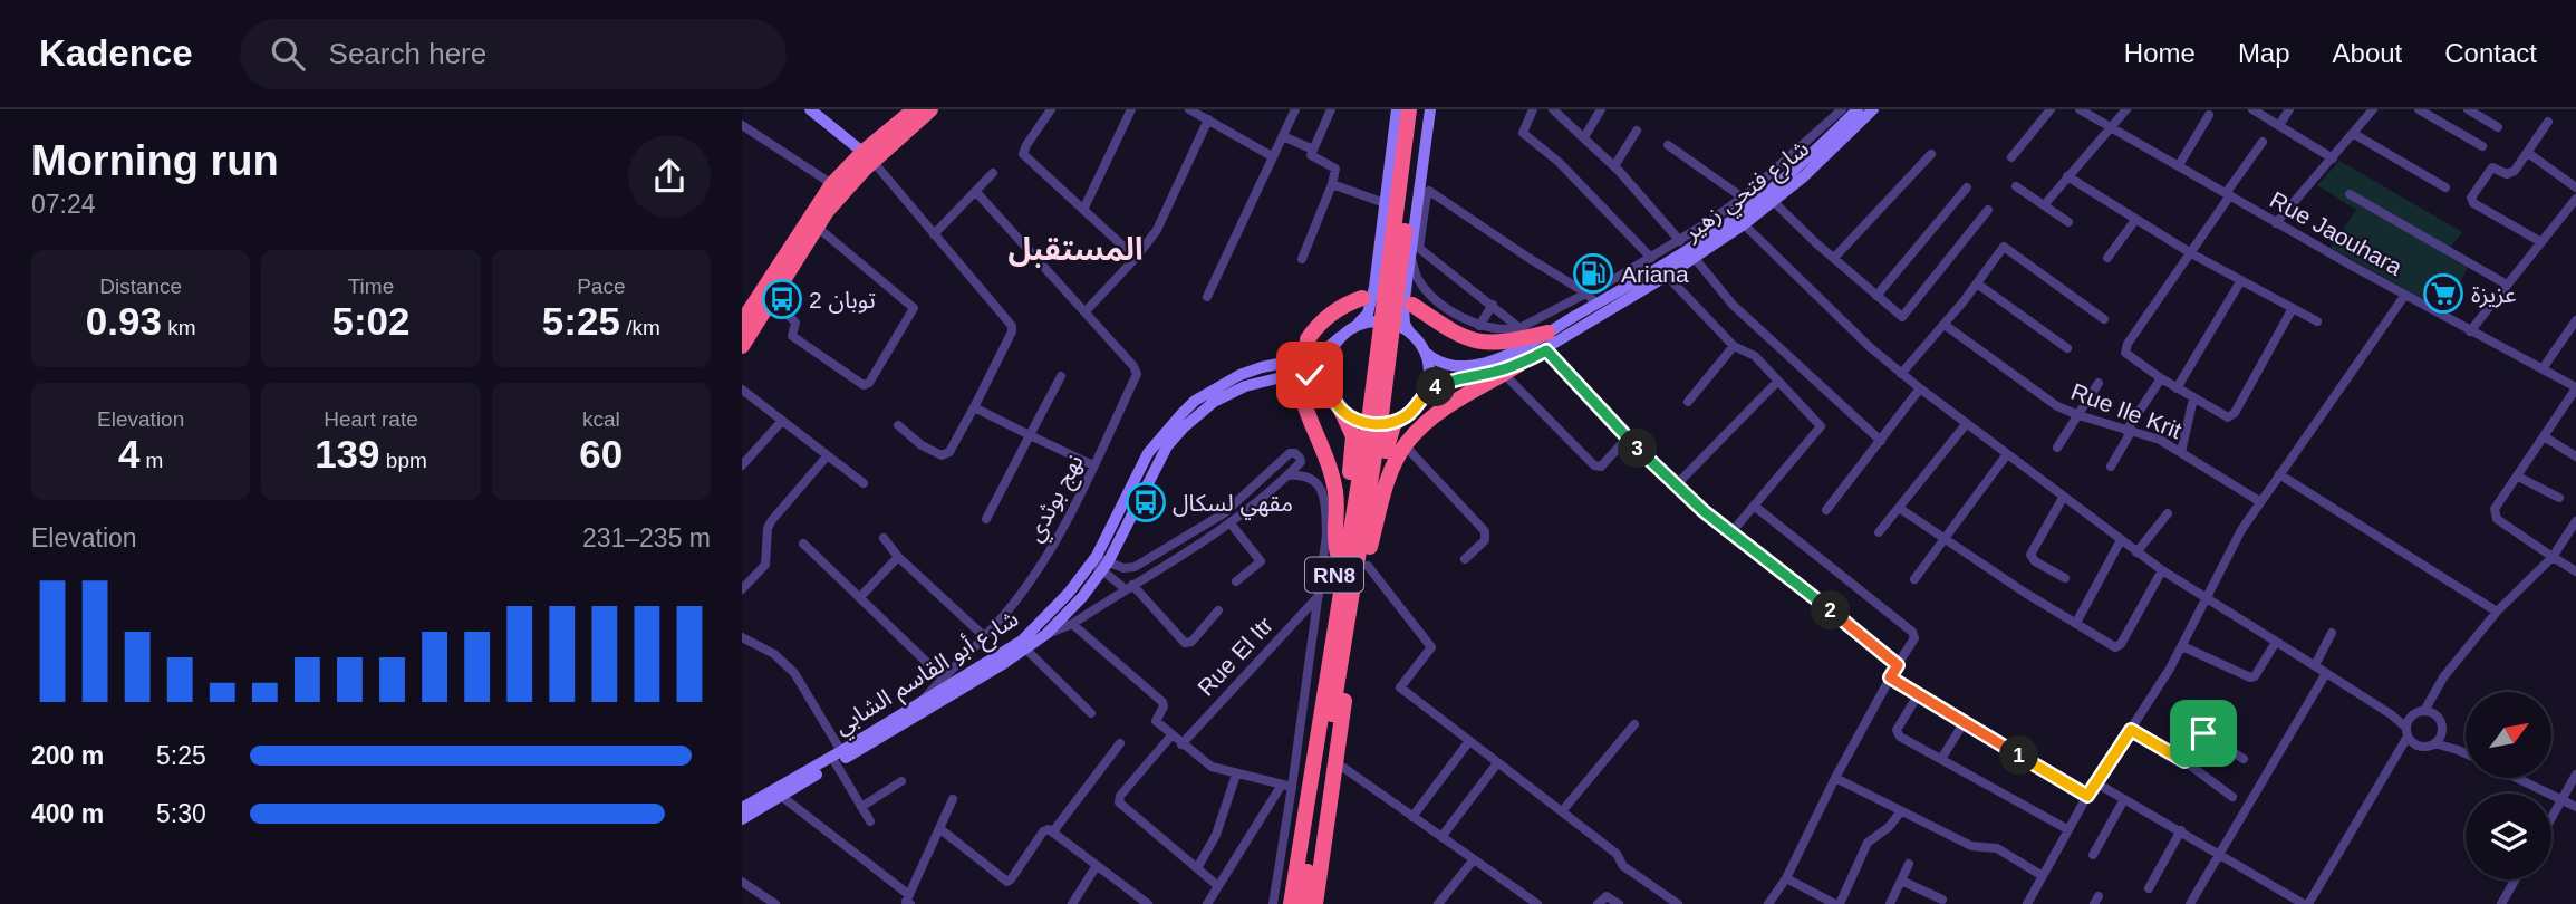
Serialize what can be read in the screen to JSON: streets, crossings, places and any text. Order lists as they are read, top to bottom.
{
  "streets": {
    "highway": ["RN8"],
    "street": [
      "شارع فتحي زهير",
      "Rue Jaouhara",
      "Rue Ile Krit",
      "نهج بوثدي",
      "Rue El Itr",
      "شارع أبو القاسم الشابي"
    ]
  },
  "crossings": [
    ["شارع فتحي زهير", "RN8"],
    ["شارع فتحي زهير", "شارع أبو القاسم الشابي"],
    ["نهج بوثدي", "شارع أبو القاسم الشابي"],
    ["RN8", "شارع أبو القاسم الشابي"]
  ],
  "districts": ["المستقبل"],
  "places": {
    "fuel station": ["Ariana"],
    "supermarket": ["عزيزة"],
    "bus stop": ["توبان 2", "مقهي لسكال"]
  },
  "north": "top right",
  "page": {
    "header": "Kadence",
    "search": "Search here",
    "nav": [
      "Home",
      "Map",
      "About",
      "Contact"
    ],
    "heading": ["Morning run", "07:24"],
    "stats": [
      ["Distance", "0.93 km"],
      ["Time", "5:02"],
      ["Pace", "5:25 /km"],
      ["Elevation", "4 m"],
      ["Heart rate", "139 bpm"],
      ["kcal", "60"]
    ],
    "pins": [
      "4",
      "3",
      "2",
      "1"
    ],
    "chart": ["Elevation", "231–235 m"],
    "list": [
      {
        "name": "200 m",
        "note": "5:25"
      },
      {
        "name": "400 m",
        "note": "5:30"
      }
    ]
  }
}
